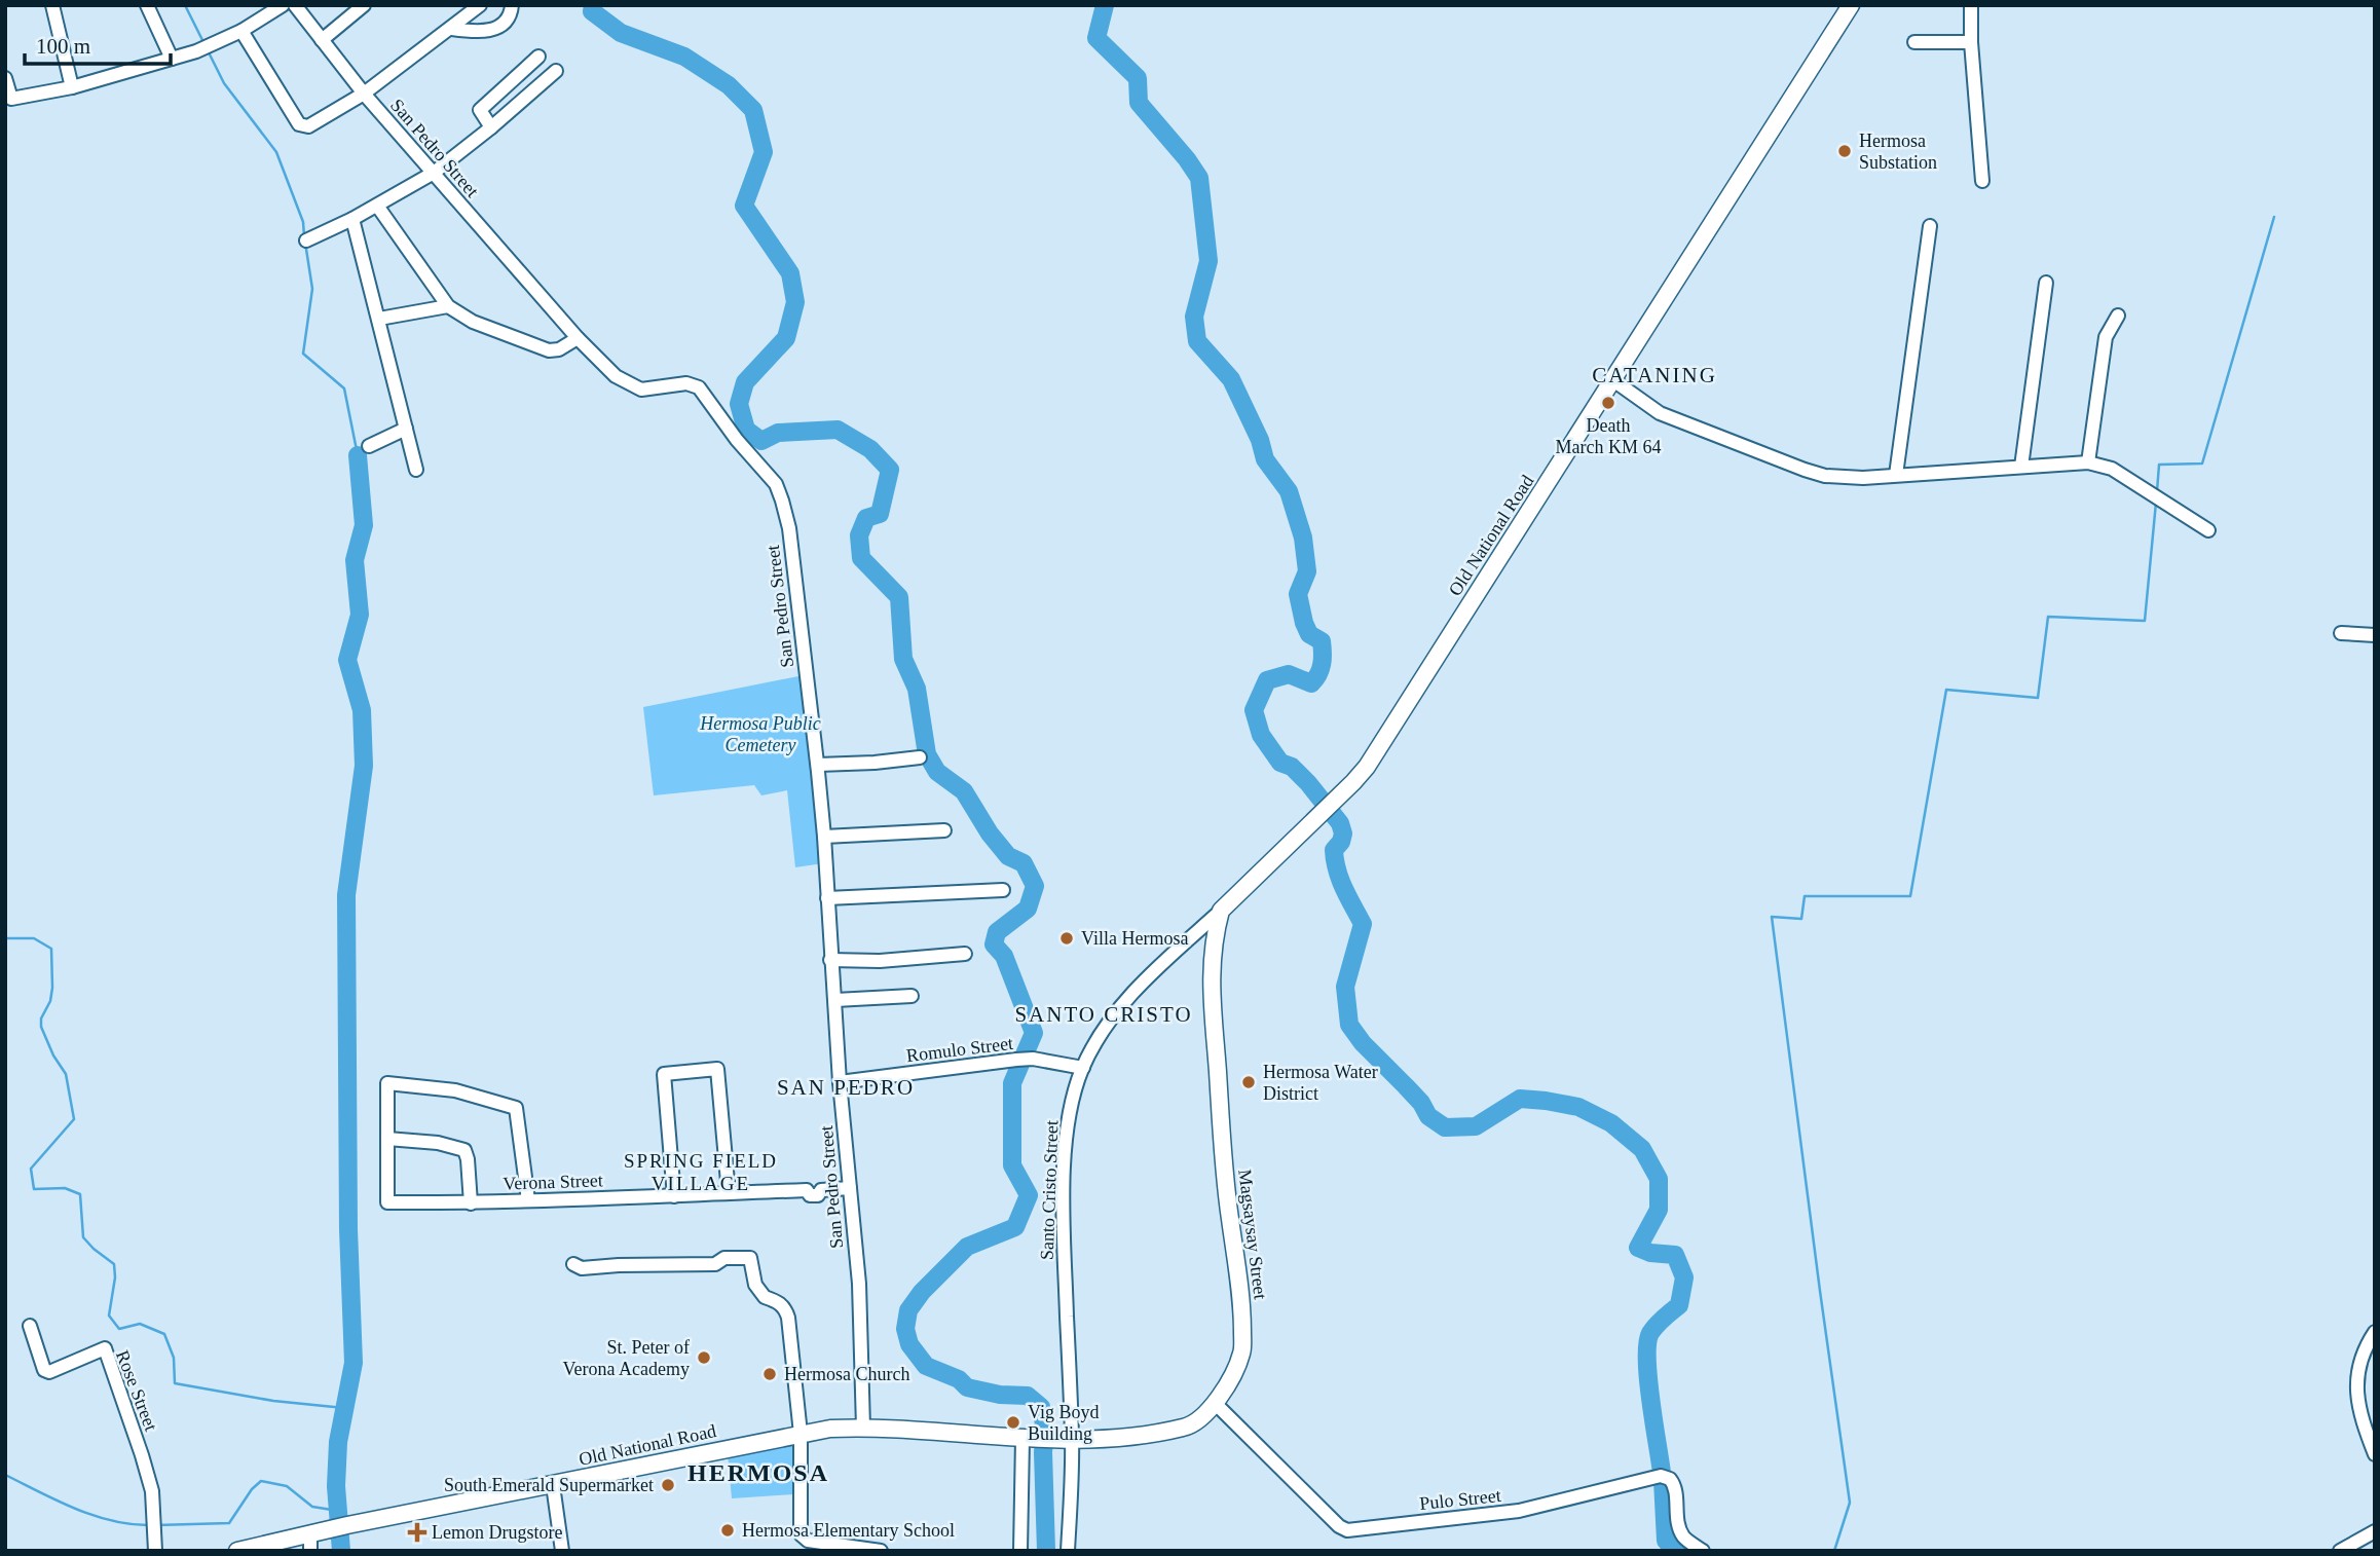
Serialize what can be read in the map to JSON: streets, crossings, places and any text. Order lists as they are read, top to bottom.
{
  "streets": {
    "main road": ["Old National Road", "Magsaysay Street"],
    "street": [
      "San Pedro Street",
      "Romulo Street",
      "Verona Street",
      "Santo Cristo Street",
      "Rose Street",
      "Pulo Street"
    ]
  },
  "crossings": [
    ["San Pedro Street", "Old National Road"],
    ["San Pedro Street", "Romulo Street"],
    ["San Pedro Street", "Verona Street"],
    ["Old National Road", "Santo Cristo Street"],
    ["Old National Road", "Magsaysay Street"],
    ["Romulo Street", "Santo Cristo Street"],
    ["Santo Cristo Street", "Magsaysay Street"],
    ["Magsaysay Street", "Pulo Street"]
  ],
  "districts": [
    "CATANING",
    "SANTO CRISTO",
    "SAN PEDRO",
    "SPRING FIELD VILLAGE",
    "HERMOSA"
  ],
  "parks": ["Hermosa Public Cemetery"],
  "places": {
    "other": [
      "Hermosa Substation",
      "Death March KM 64",
      "Villa Hermosa",
      "Hermosa Water District",
      "St. Peter of Verona Academy",
      "Hermosa Church",
      "Vig Boyd Building",
      "South Emerald Supermarket",
      "Hermosa Elementary School"
    ],
    "health": ["Lemon Drugstore"]
  },
  "scale_bar": "100 m"
}
